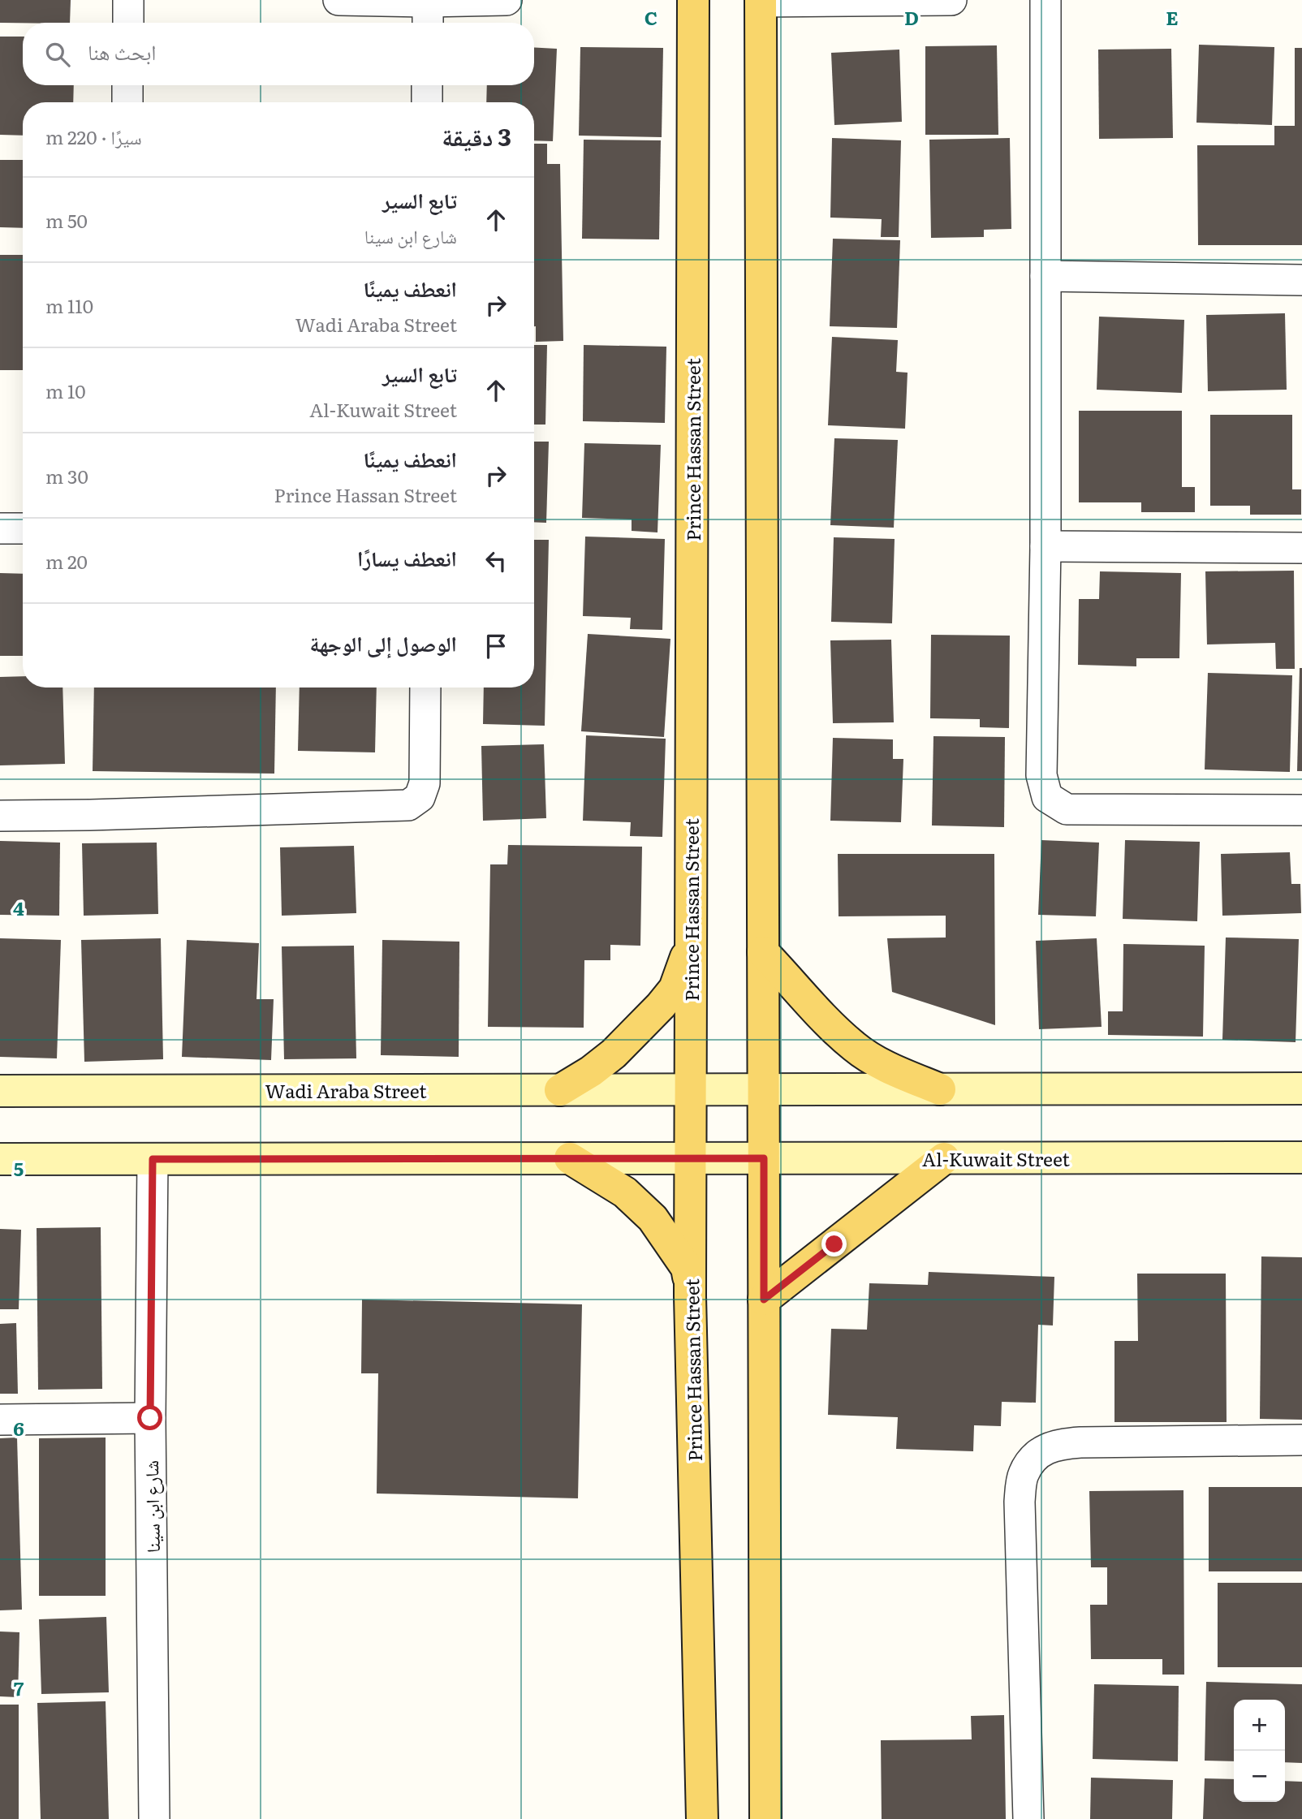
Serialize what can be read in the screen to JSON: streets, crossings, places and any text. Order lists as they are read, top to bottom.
{
  "streets": {
    "main road": ["Prince Hassan Street", "Wadi Araba Street", "Al-Kuwait Street"],
    "street": ["شارع ابن سينا"]
  },
  "crossings": [
    ["Prince Hassan Street", "Wadi Araba Street"],
    ["Prince Hassan Street", "Al-Kuwait Street"]
  ],
  "page": {
    "search": "ابحث هنا",
    "heading": ["3 دقيقة", "سيرًا · 220 m"],
    "list": [
      ["تابع السير", "شارع ابن سينا", "50 m"],
      ["انعطف يمينًا", "Wadi Araba Street", "110 m"],
      ["تابع السير", "Al-Kuwait Street", "10 m"],
      ["انعطف يمينًا", "Prince Hassan Street", "30 m"],
      ["انعطف يسارًا", "20 m"],
      "الوصول إلى الوجهة"
    ],
    "map_buttons": ["+", "−"]
  },
  "grid": {
    "columns": ["C", "D", "E"],
    "rows": [
      "4",
      "5",
      "6",
      "7"
    ]
  }
}
